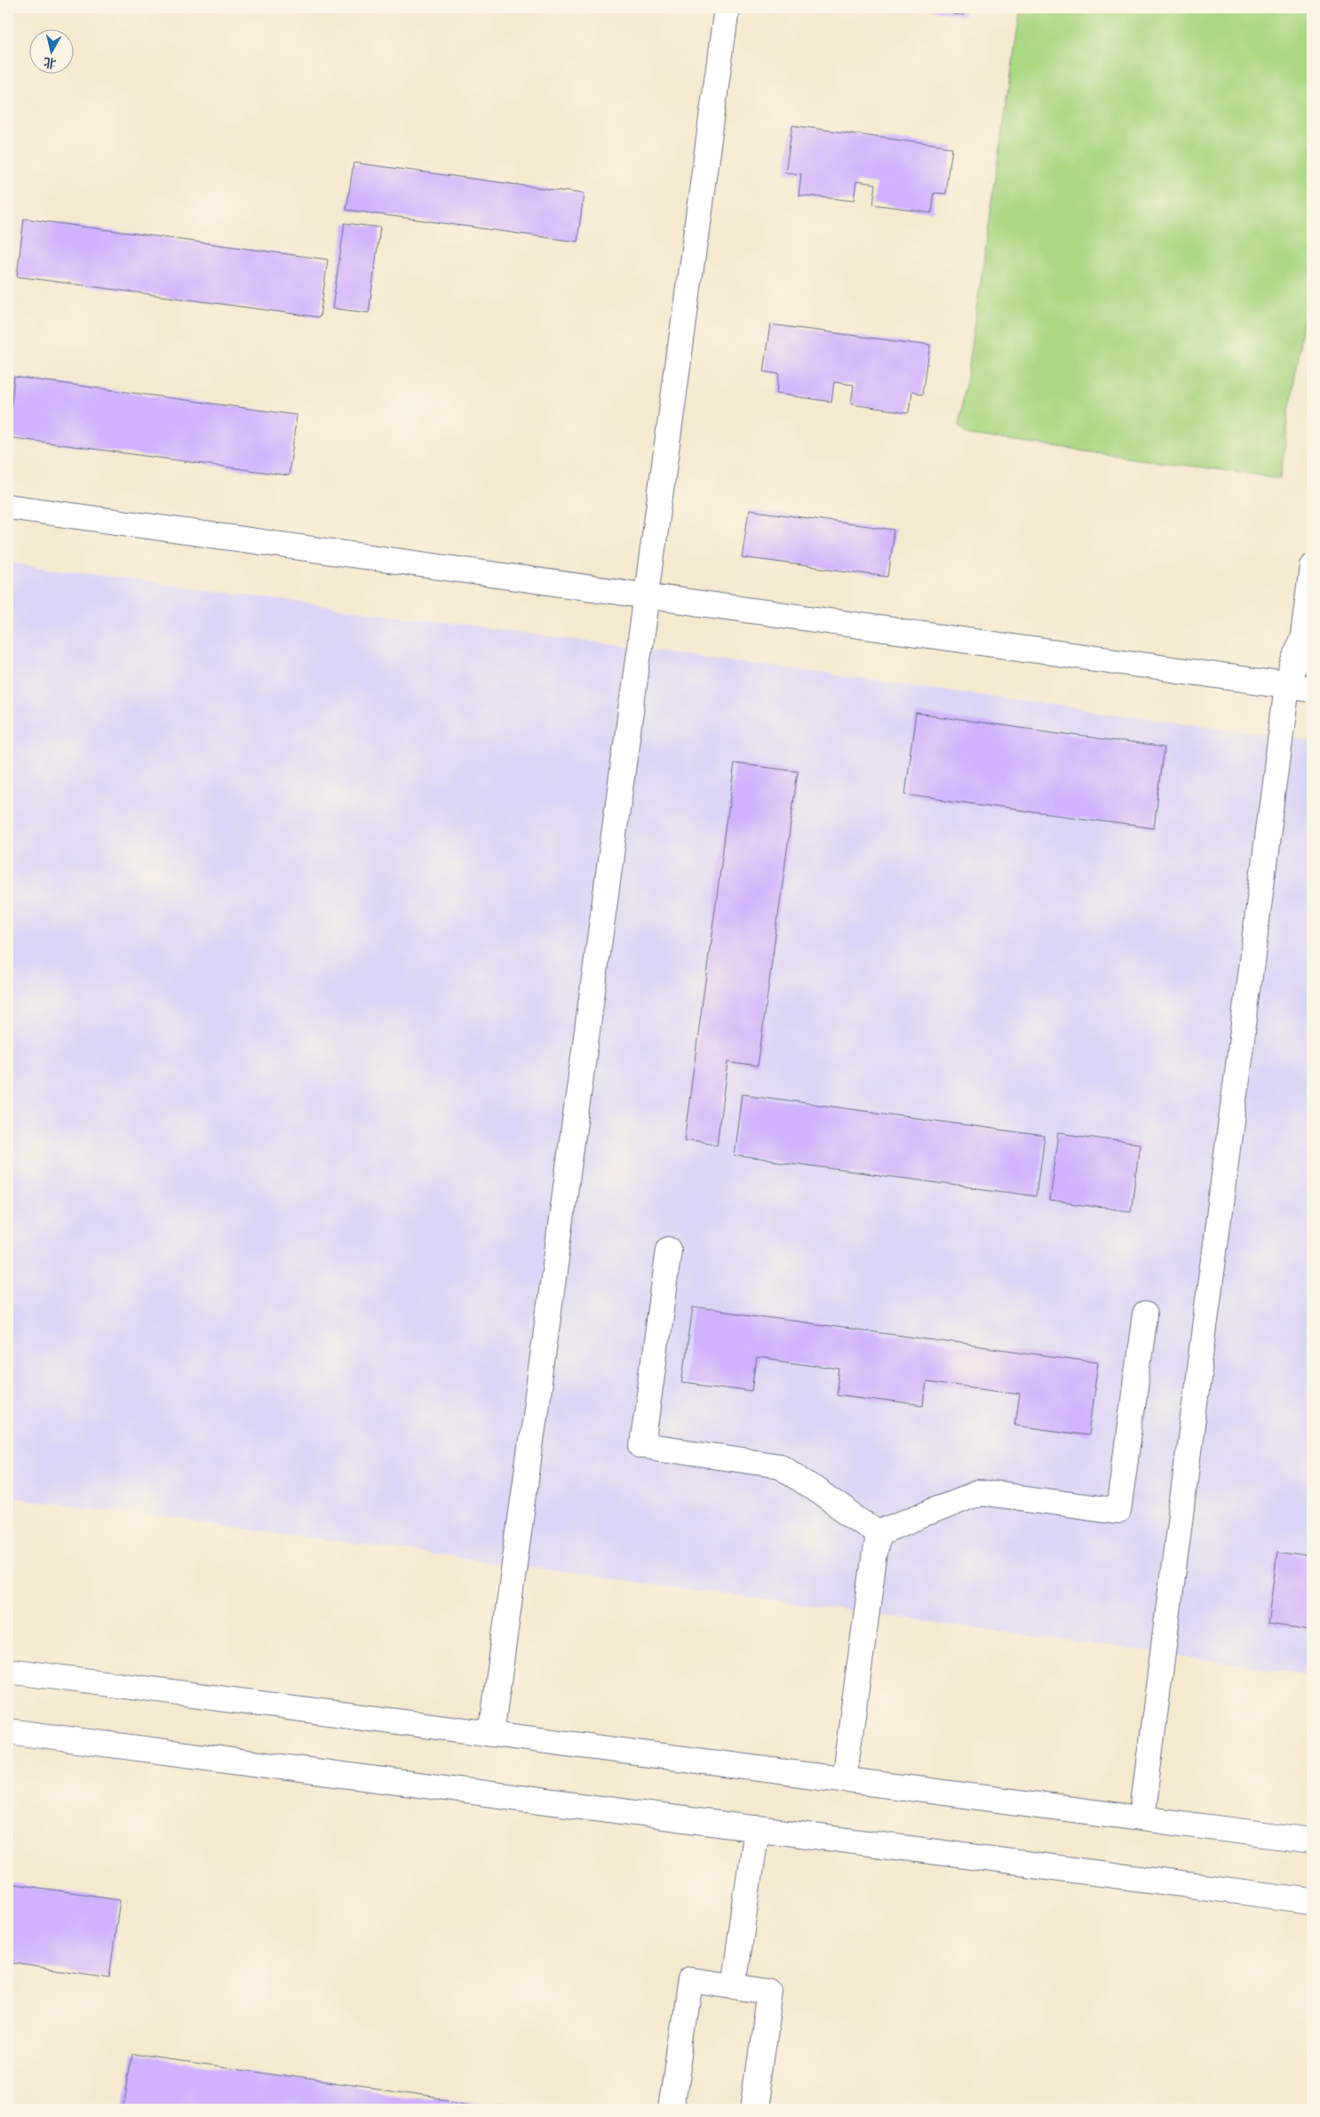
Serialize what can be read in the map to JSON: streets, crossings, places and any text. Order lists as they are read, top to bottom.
{
  "north": "bottom"
}
